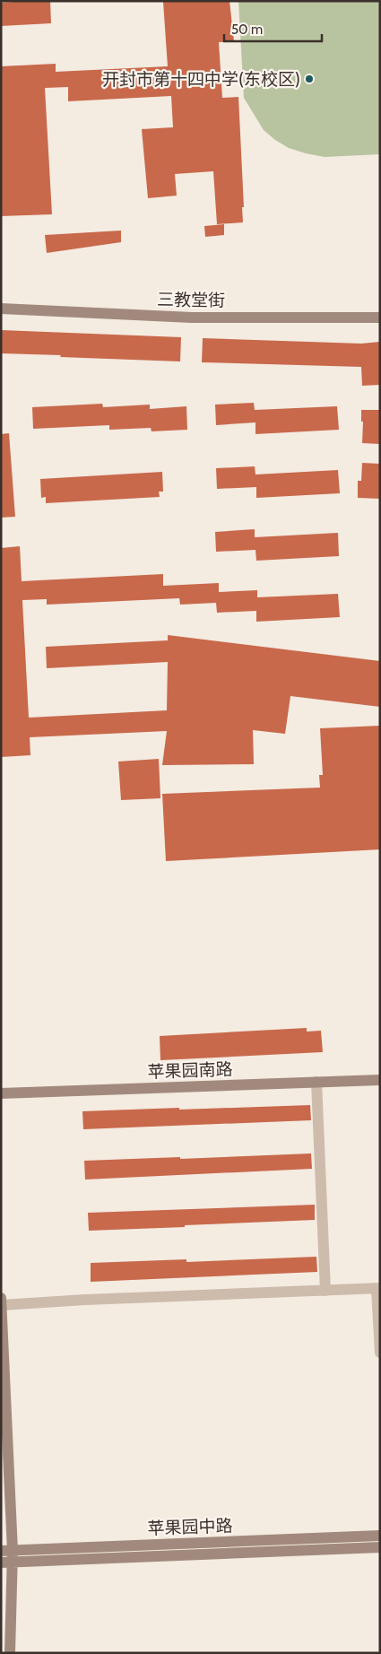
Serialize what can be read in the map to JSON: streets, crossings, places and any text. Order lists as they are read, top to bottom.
{
  "streets": {
    "street": ["三教堂街", "苹果园南路", "苹果园中路"]
  },
  "places": ["开封市第十四中学(东校区)"],
  "scale_bar": "50 m"
}
